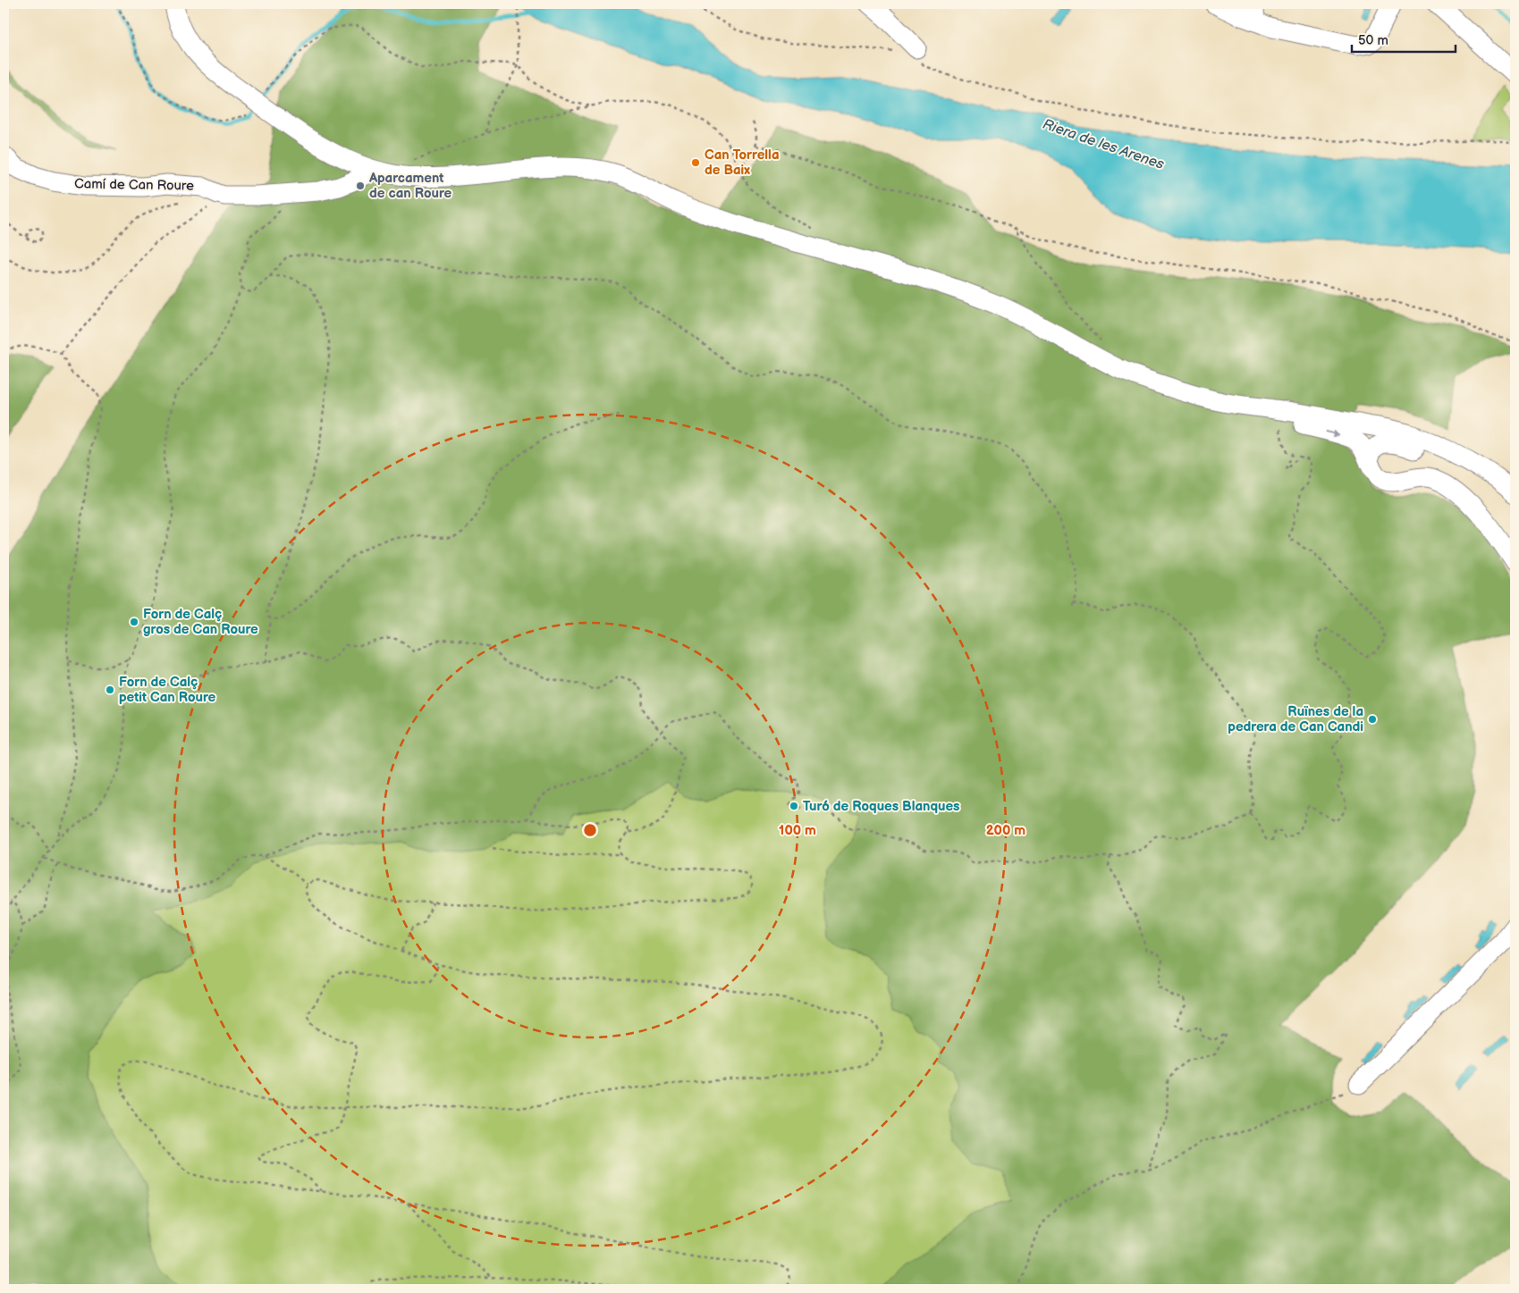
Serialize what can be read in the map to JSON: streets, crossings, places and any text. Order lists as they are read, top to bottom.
{
  "streets": {
    "street": ["Camí de Can Roure"]
  },
  "water": ["Riera de les Arenes"],
  "places": [
    "Can Torrella de Baix",
    "Aparcament de can Roure",
    "Forn de Calç gros de Can Roure",
    "Forn de Calç petit Can Roure",
    "Ruïnes de la pedrera de Can Candi",
    "Turó de Roques Blanques"
  ],
  "scale_bar": "50 m",
  "rings": ["100 m", "200 m"]
}
